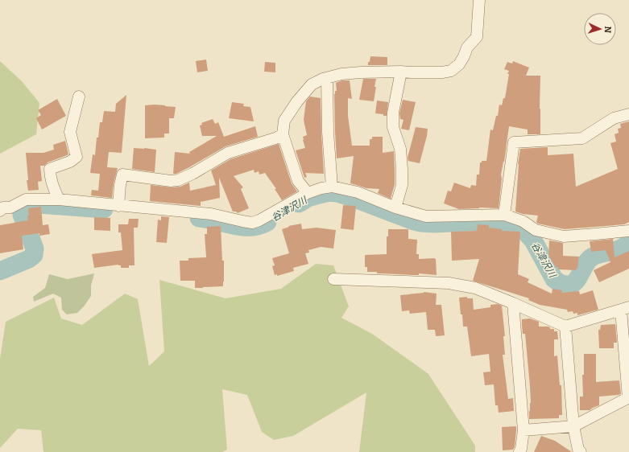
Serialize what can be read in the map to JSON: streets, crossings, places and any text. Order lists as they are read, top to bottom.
{
  "water": ["谷津沢川"],
  "north": "right"
}
